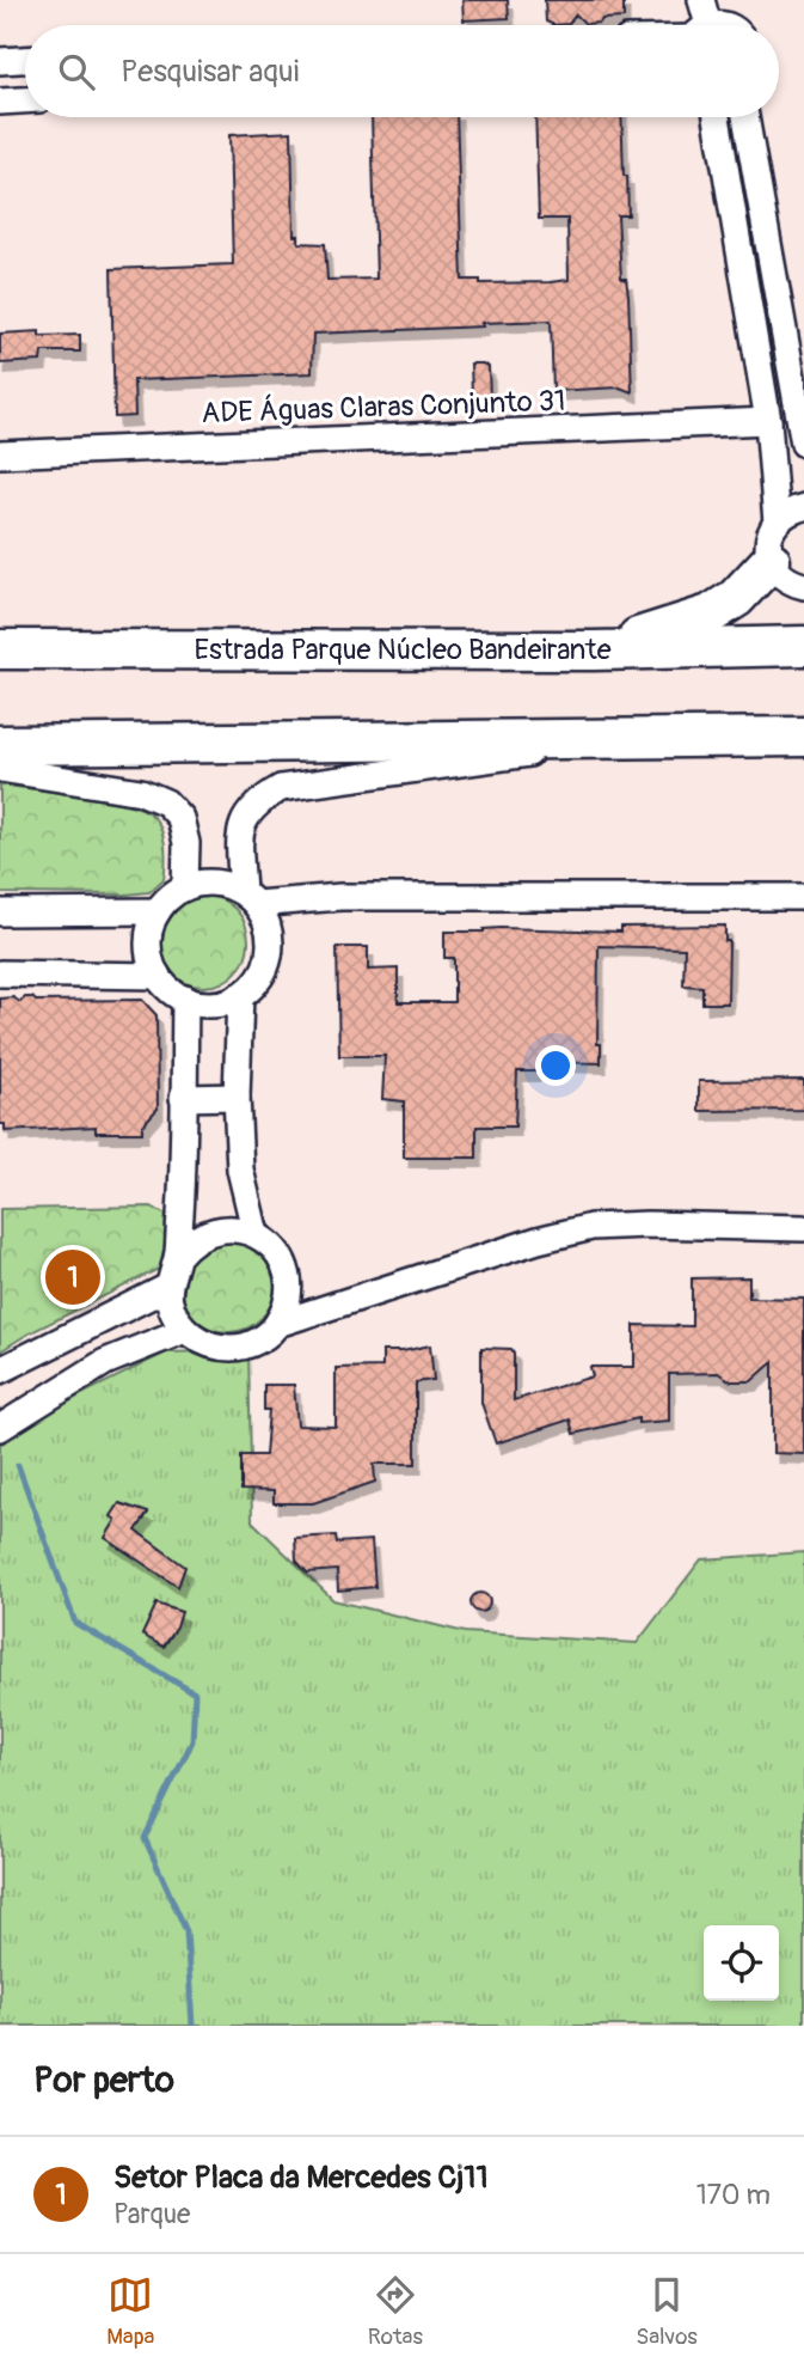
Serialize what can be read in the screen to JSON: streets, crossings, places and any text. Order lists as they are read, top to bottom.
{
  "streets": {
    "highway": ["Estrada Parque Núcleo Bandeirante"],
    "street": ["ADE Águas Claras Conjunto 31"]
  },
  "page": {
    "search": "Pesquisar aqui",
    "pins": "1",
    "heading": "Por perto",
    "list": [
      {
        "mark": "1",
        "name": "Setor Placa da Mercedes Cj11",
        "note": "Parque",
        "value": "170 m"
      }
    ],
    "nav": ["Mapa", "Rotas", "Salvos"]
  }
}
